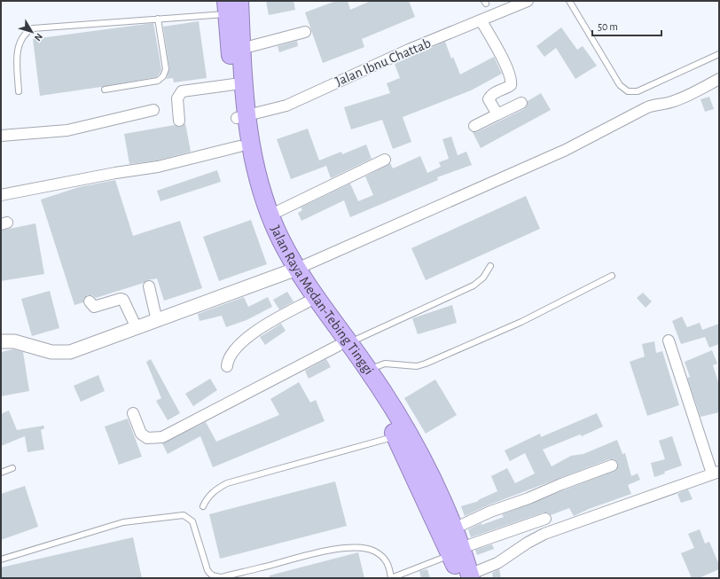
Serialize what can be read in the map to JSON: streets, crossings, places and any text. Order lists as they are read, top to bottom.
{
  "streets": {
    "highway": ["Jalan Raya Medan-Tebing Tinggi"],
    "street": ["Jalan Ibnu Chattab"]
  },
  "crossings": [
    ["Jalan Ibnu Chattab", "Jalan Raya Medan-Tebing Tinggi"]
  ],
  "scale_bar": "50 m",
  "north": "bottom right"
}
